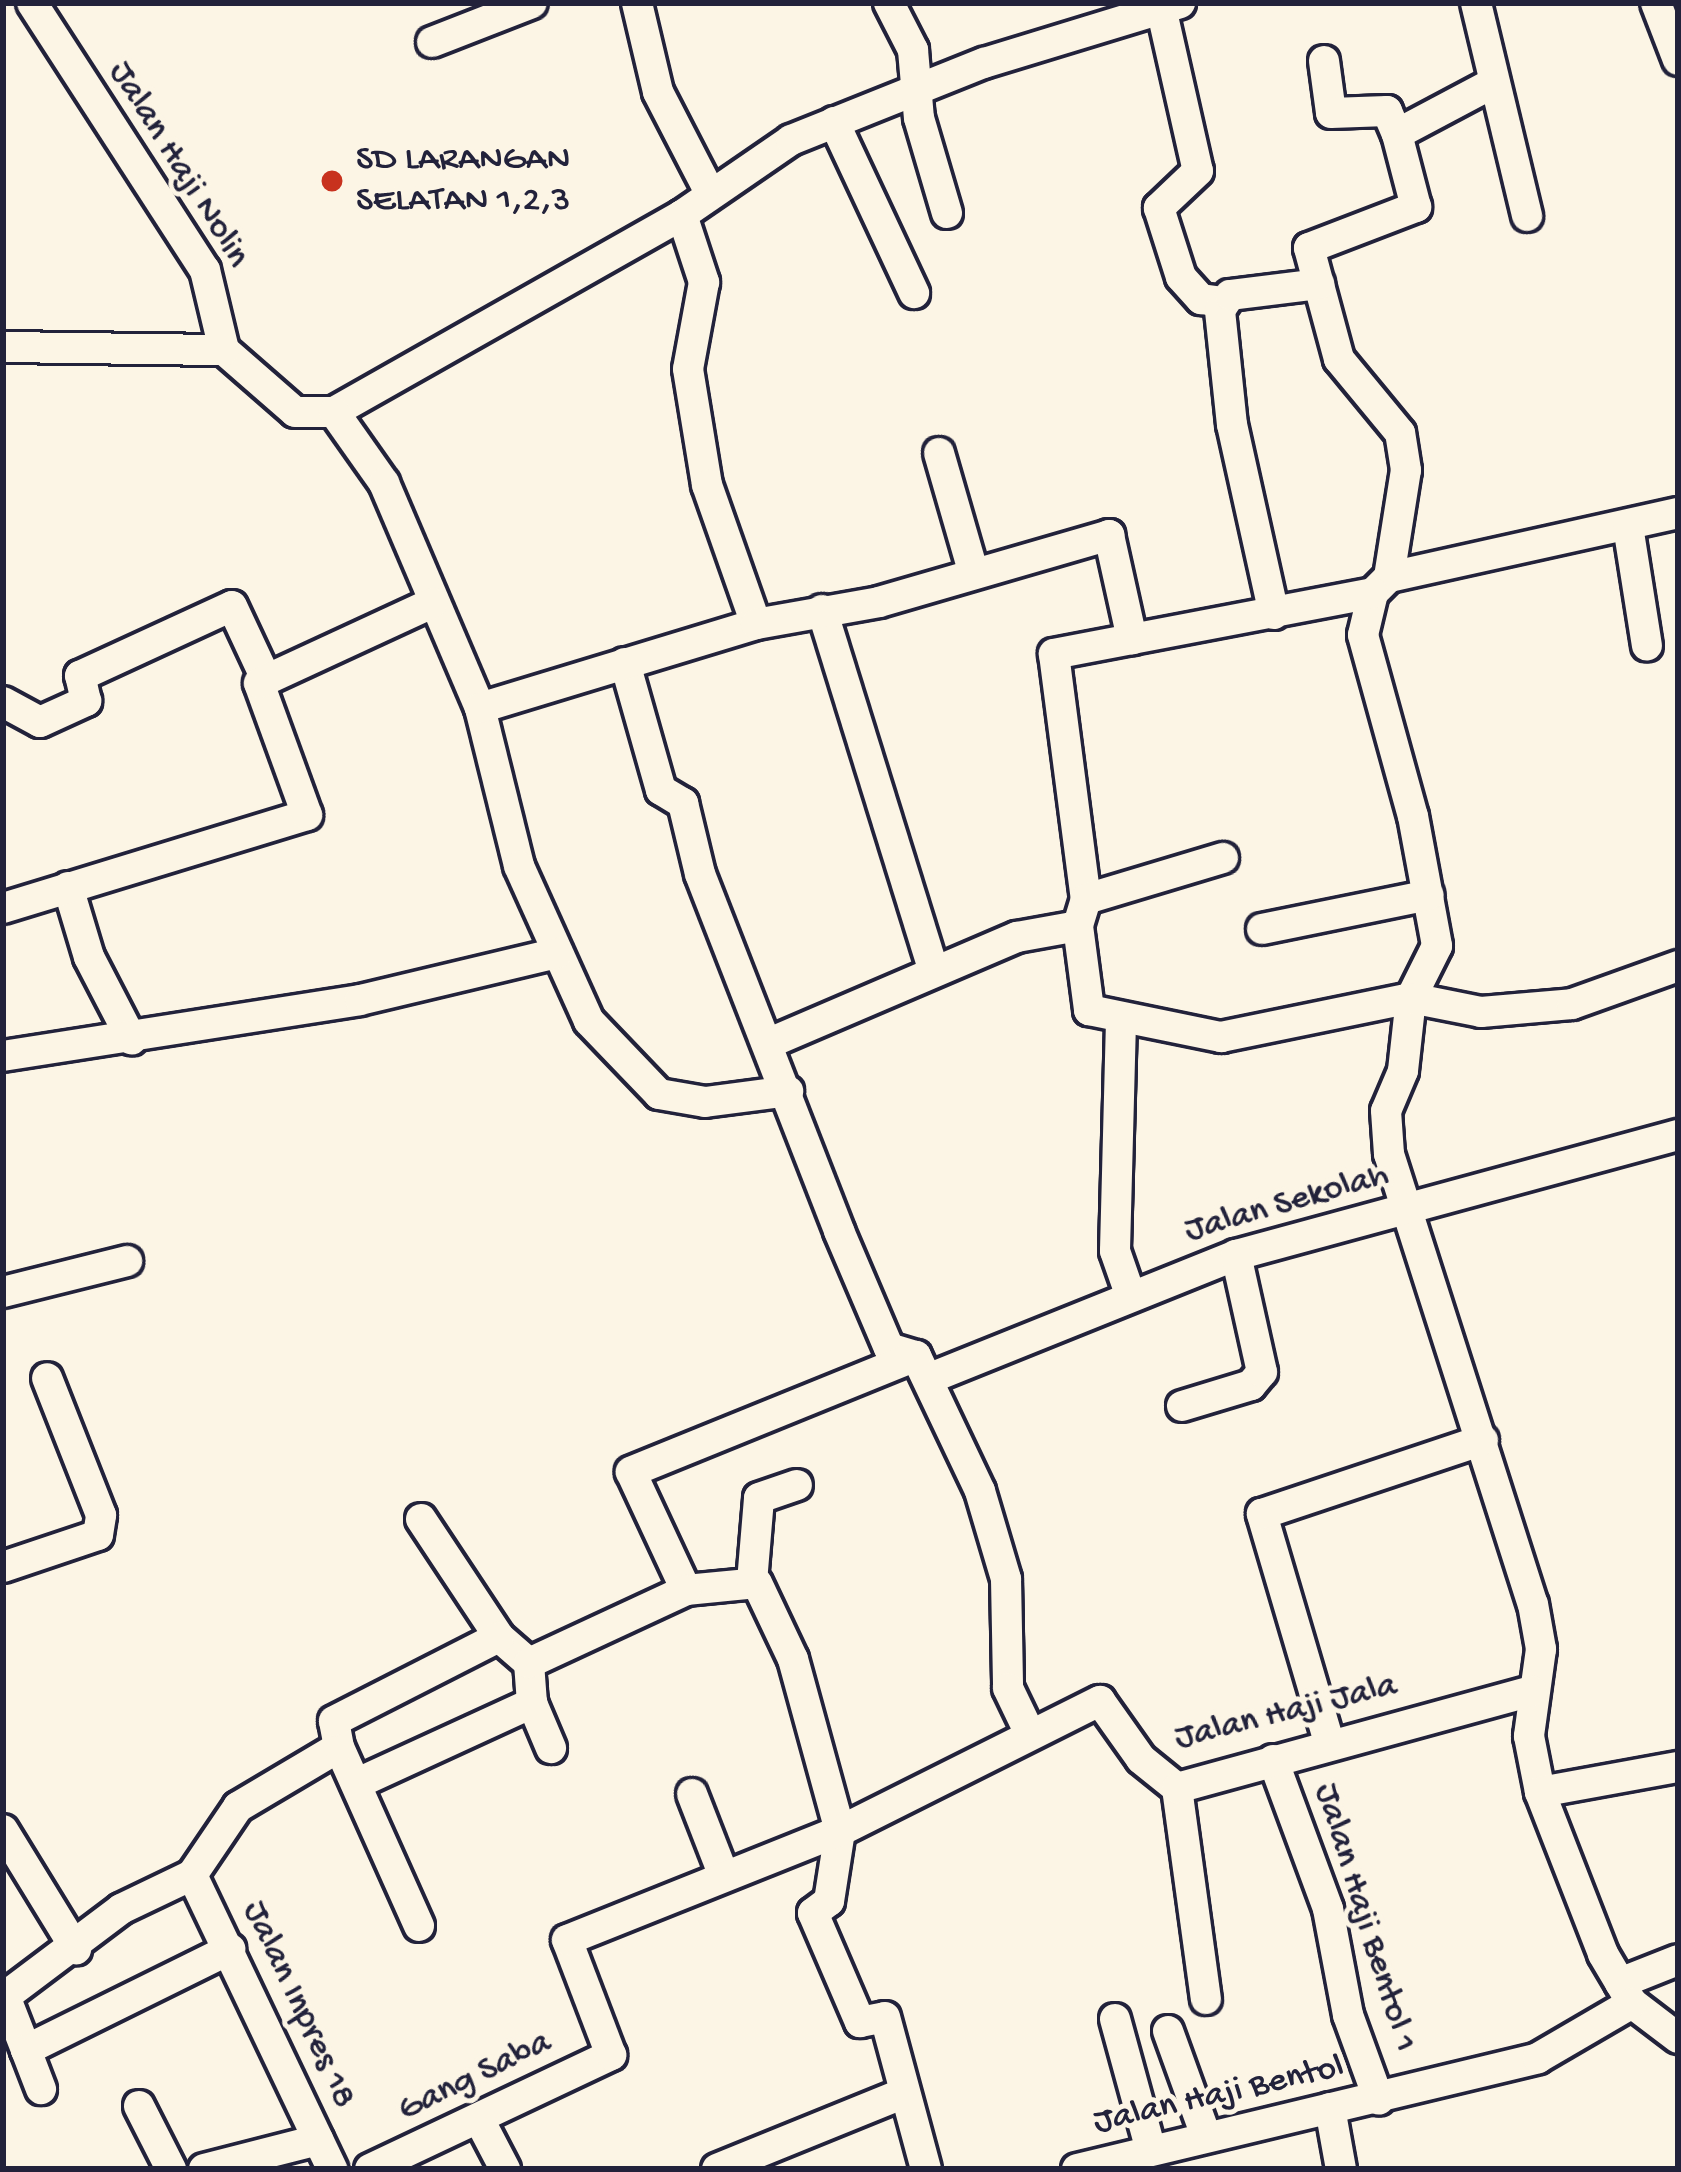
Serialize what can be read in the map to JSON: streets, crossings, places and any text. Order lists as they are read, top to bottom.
{
  "streets": {
    "street": [
      "Jalan Haji Nolin",
      "Jalan Sekolah",
      "Jalan Haji Jala",
      "Jalan Haji Bentol 1",
      "Jalan Inpres 18",
      "Gang Saba",
      "Jalan Haji Bentol"
    ]
  },
  "crossings": [
    ["Jalan Haji Jala", "Jalan Haji Bentol 1"],
    ["Jalan Haji Jala", "Gang Saba"],
    ["Jalan Haji Bentol 1", "Jalan Haji Bentol"]
  ],
  "places": ["SD LARANGAN SELATAN 1,2,3"]
}
